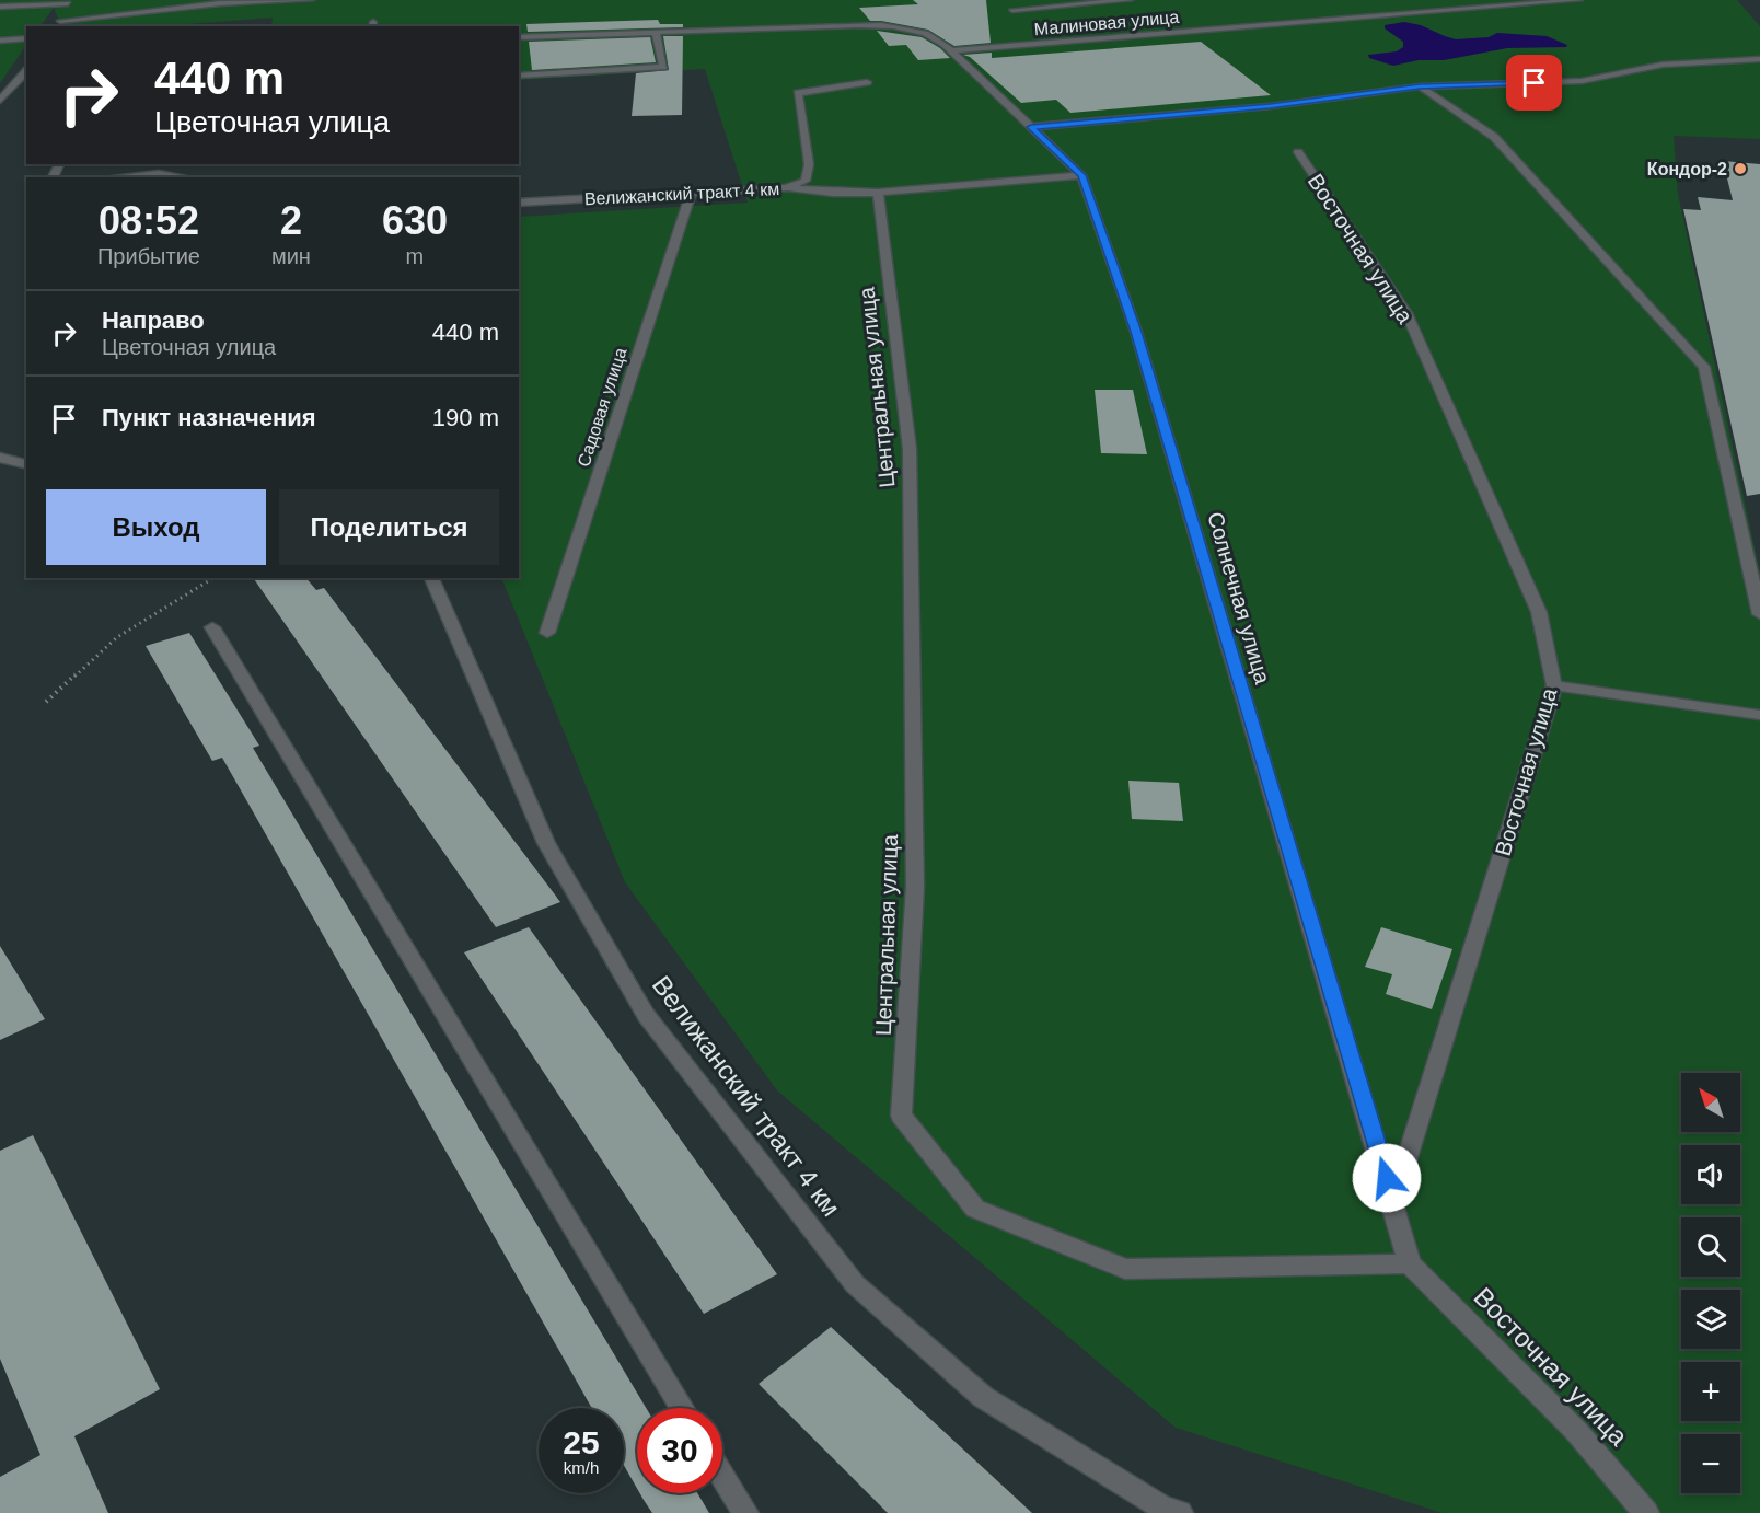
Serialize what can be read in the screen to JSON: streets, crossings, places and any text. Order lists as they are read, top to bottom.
{
  "streets": {
    "street": [
      "Малиновая улица",
      "Велижанский тракт 4 км",
      "Восточная улица",
      "Центральная улица",
      "Садовая улица",
      "Солнечная улица"
    ]
  },
  "crossings": [
    ["Малиновая улица", "Солнечная улица"],
    ["Велижанский тракт 4 км", "Садовая улица"],
    ["Восточная улица", "Центральная улица"],
    ["Восточная улица", "Солнечная улица"],
    ["Центральная улица", "Солнечная улица"]
  ],
  "places": ["Кондор-2"],
  "north": "top left",
  "page": {
    "turn": ["440 m", "Цветочная улица"],
    "eta": [
      "08:52",
      "Прибытие",
      "2",
      "мин",
      "630",
      "m"
    ],
    "list": [
      {
        "name": "Направо",
        "note": "Цветочная улица",
        "value": "440 m"
      },
      {
        "name": "Пункт назначения",
        "value": "190 m"
      }
    ],
    "buttons": ["Выход", "Поделиться"],
    "map_buttons": ["+", "−"],
    "speed": "25 km/h",
    "limit": "30"
  }
}
